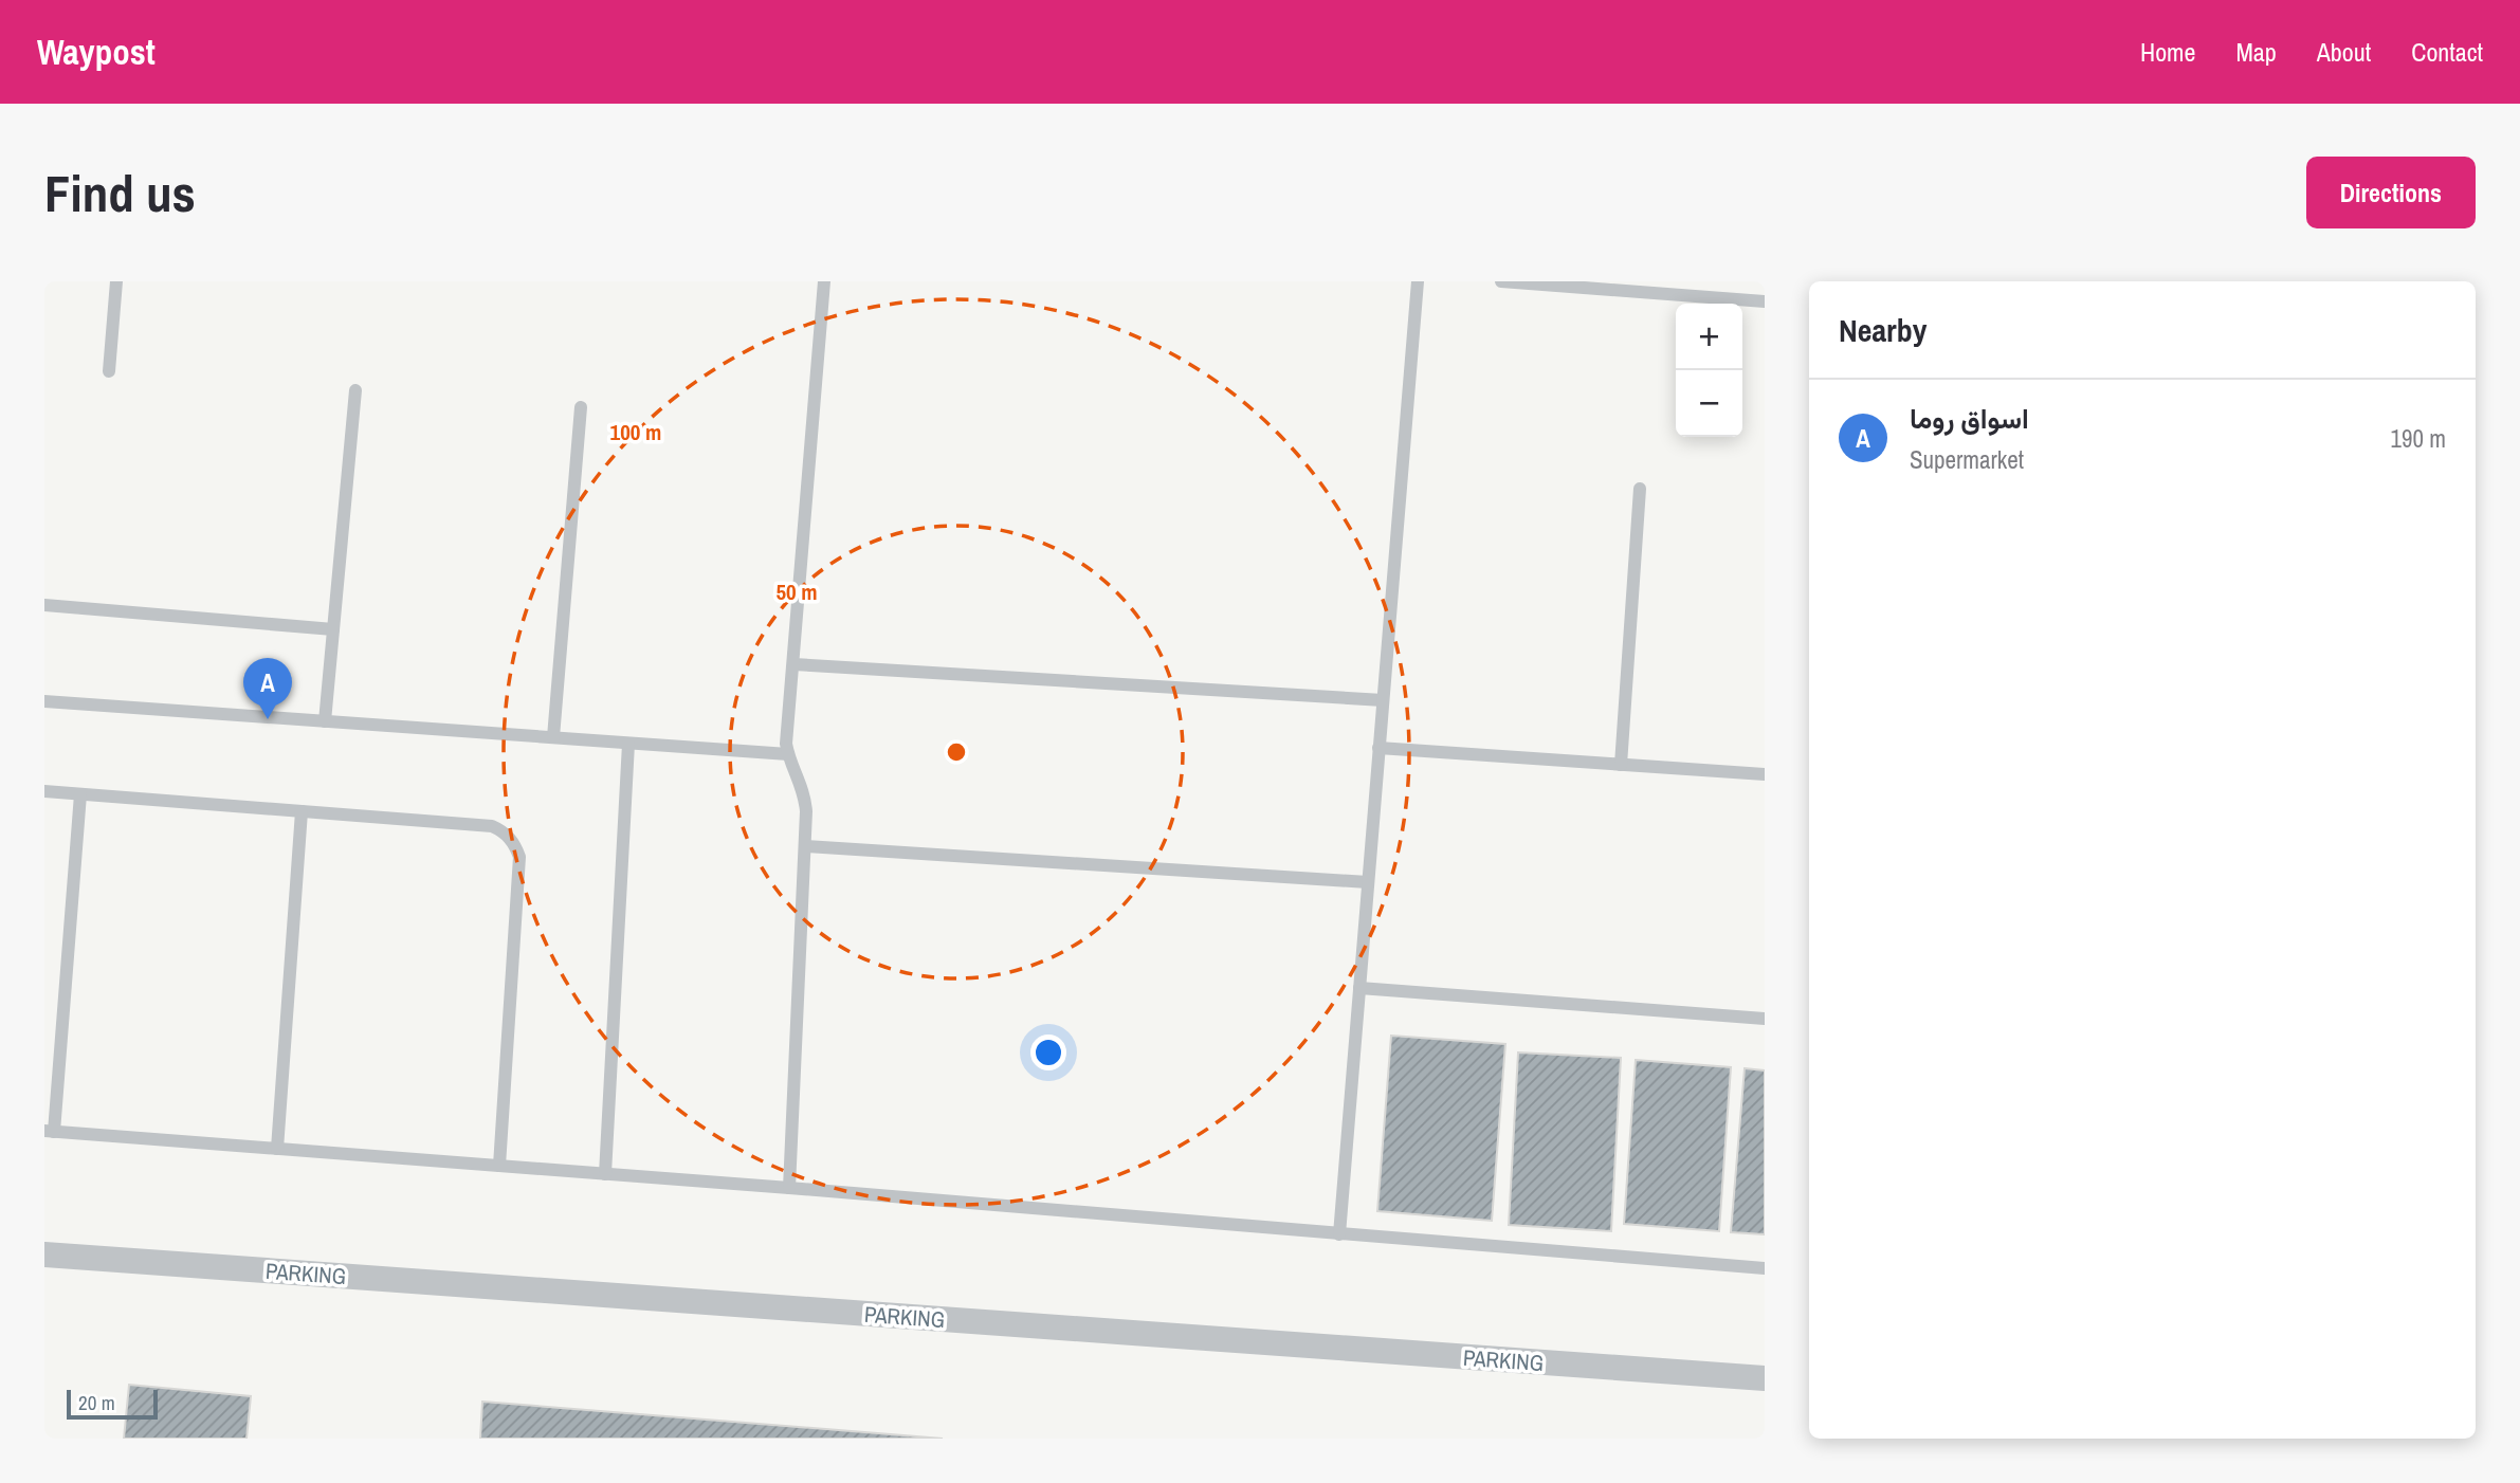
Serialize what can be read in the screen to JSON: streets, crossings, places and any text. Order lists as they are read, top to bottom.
{
  "streets": {
    "street": ["PARKING"]
  },
  "scale_bar": "20 m",
  "page": {
    "header": "Waypost",
    "nav": [
      "Home",
      "Map",
      "About",
      "Contact"
    ],
    "buttons": "Directions",
    "title": "Find us",
    "heading": "Nearby",
    "map_buttons": ["+", "−"],
    "list": [
      {
        "mark": "A",
        "name": "اسواق روما",
        "note": "Supermarket",
        "value": "190 m"
      }
    ],
    "pins": "A",
    "scale": "20 m"
  },
  "rings": ["100 m", "50 m"]
}
